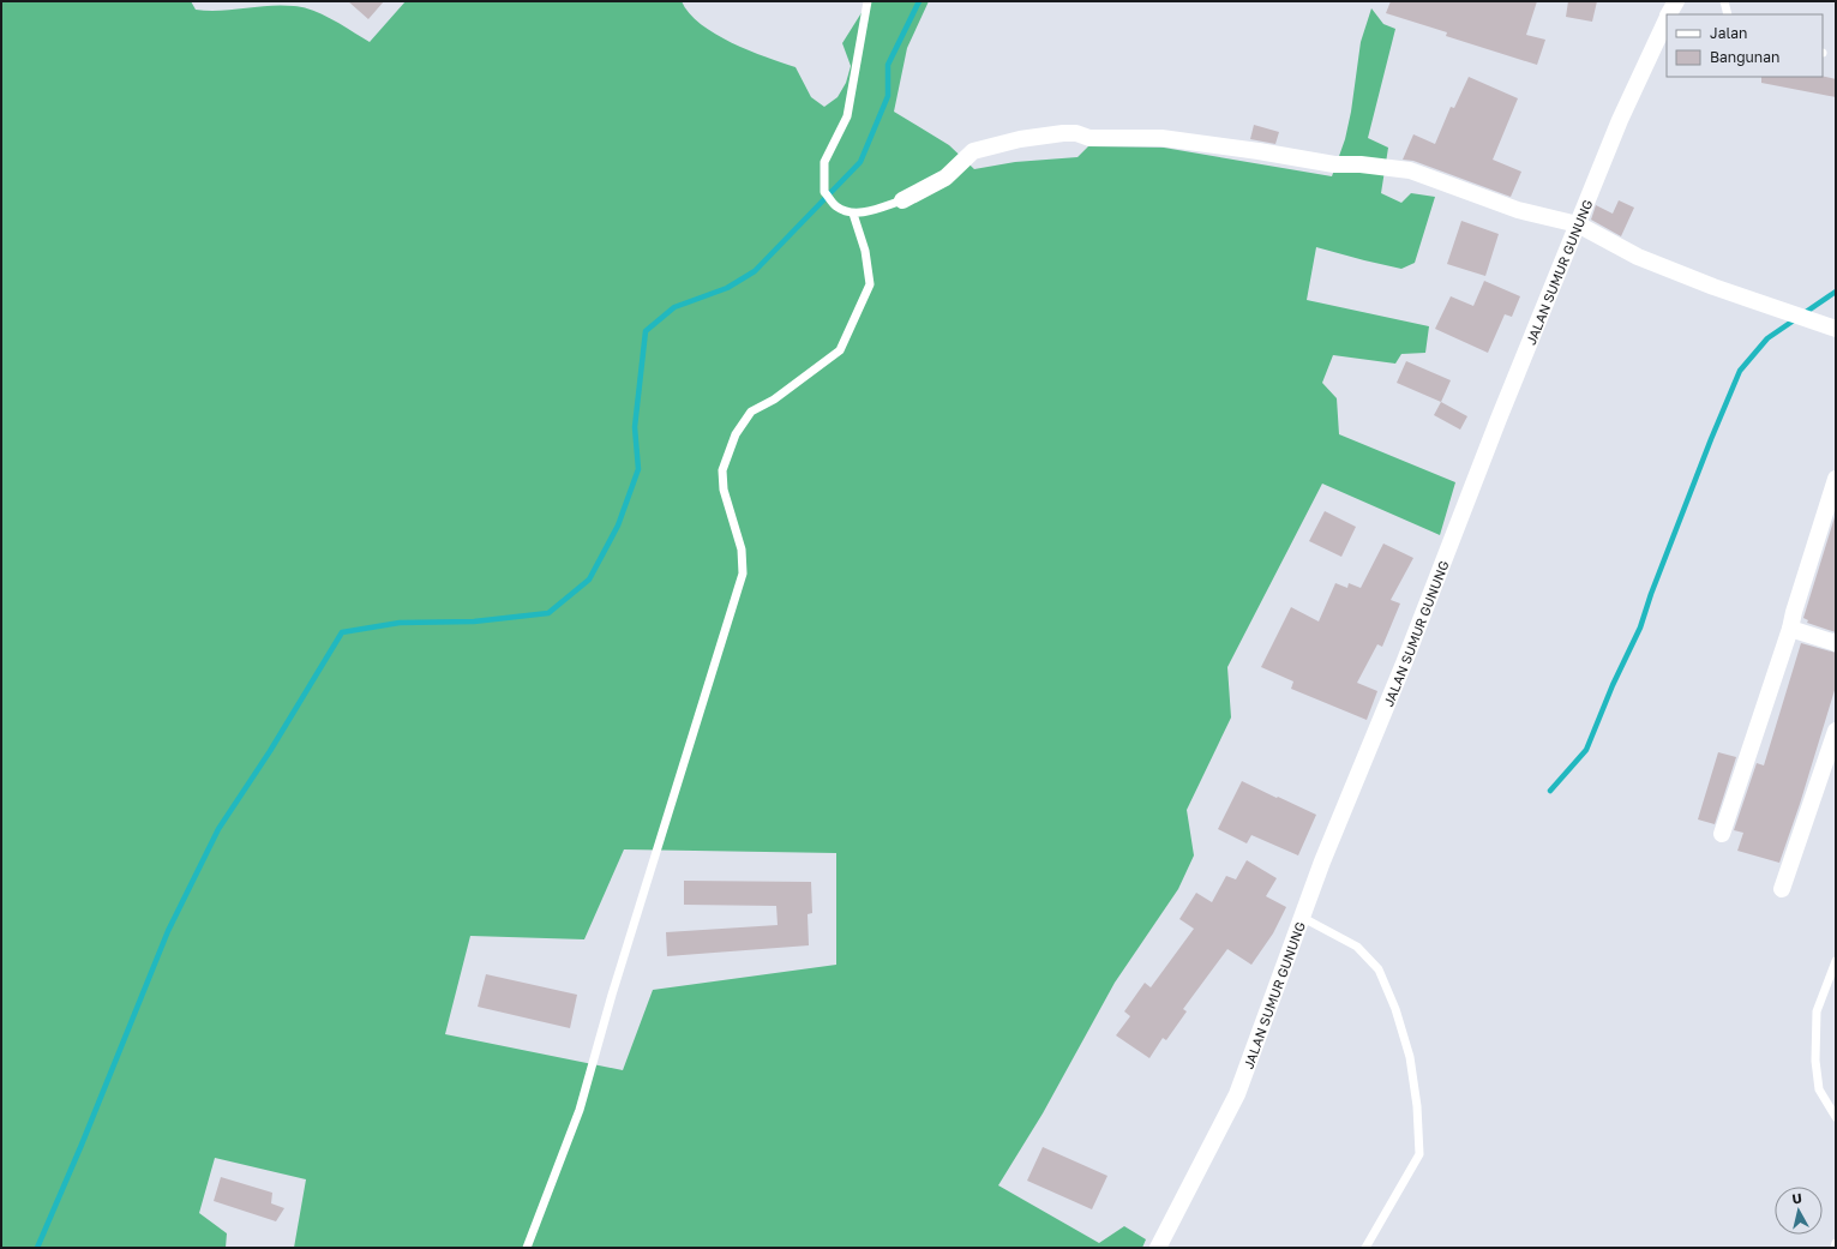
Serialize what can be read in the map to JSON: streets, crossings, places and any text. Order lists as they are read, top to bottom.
{
  "streets": {
    "street": ["JALAN SUMUR GUNUNG"]
  },
  "legend": ["Jalan", "Bangunan"],
  "north": "top"
}
